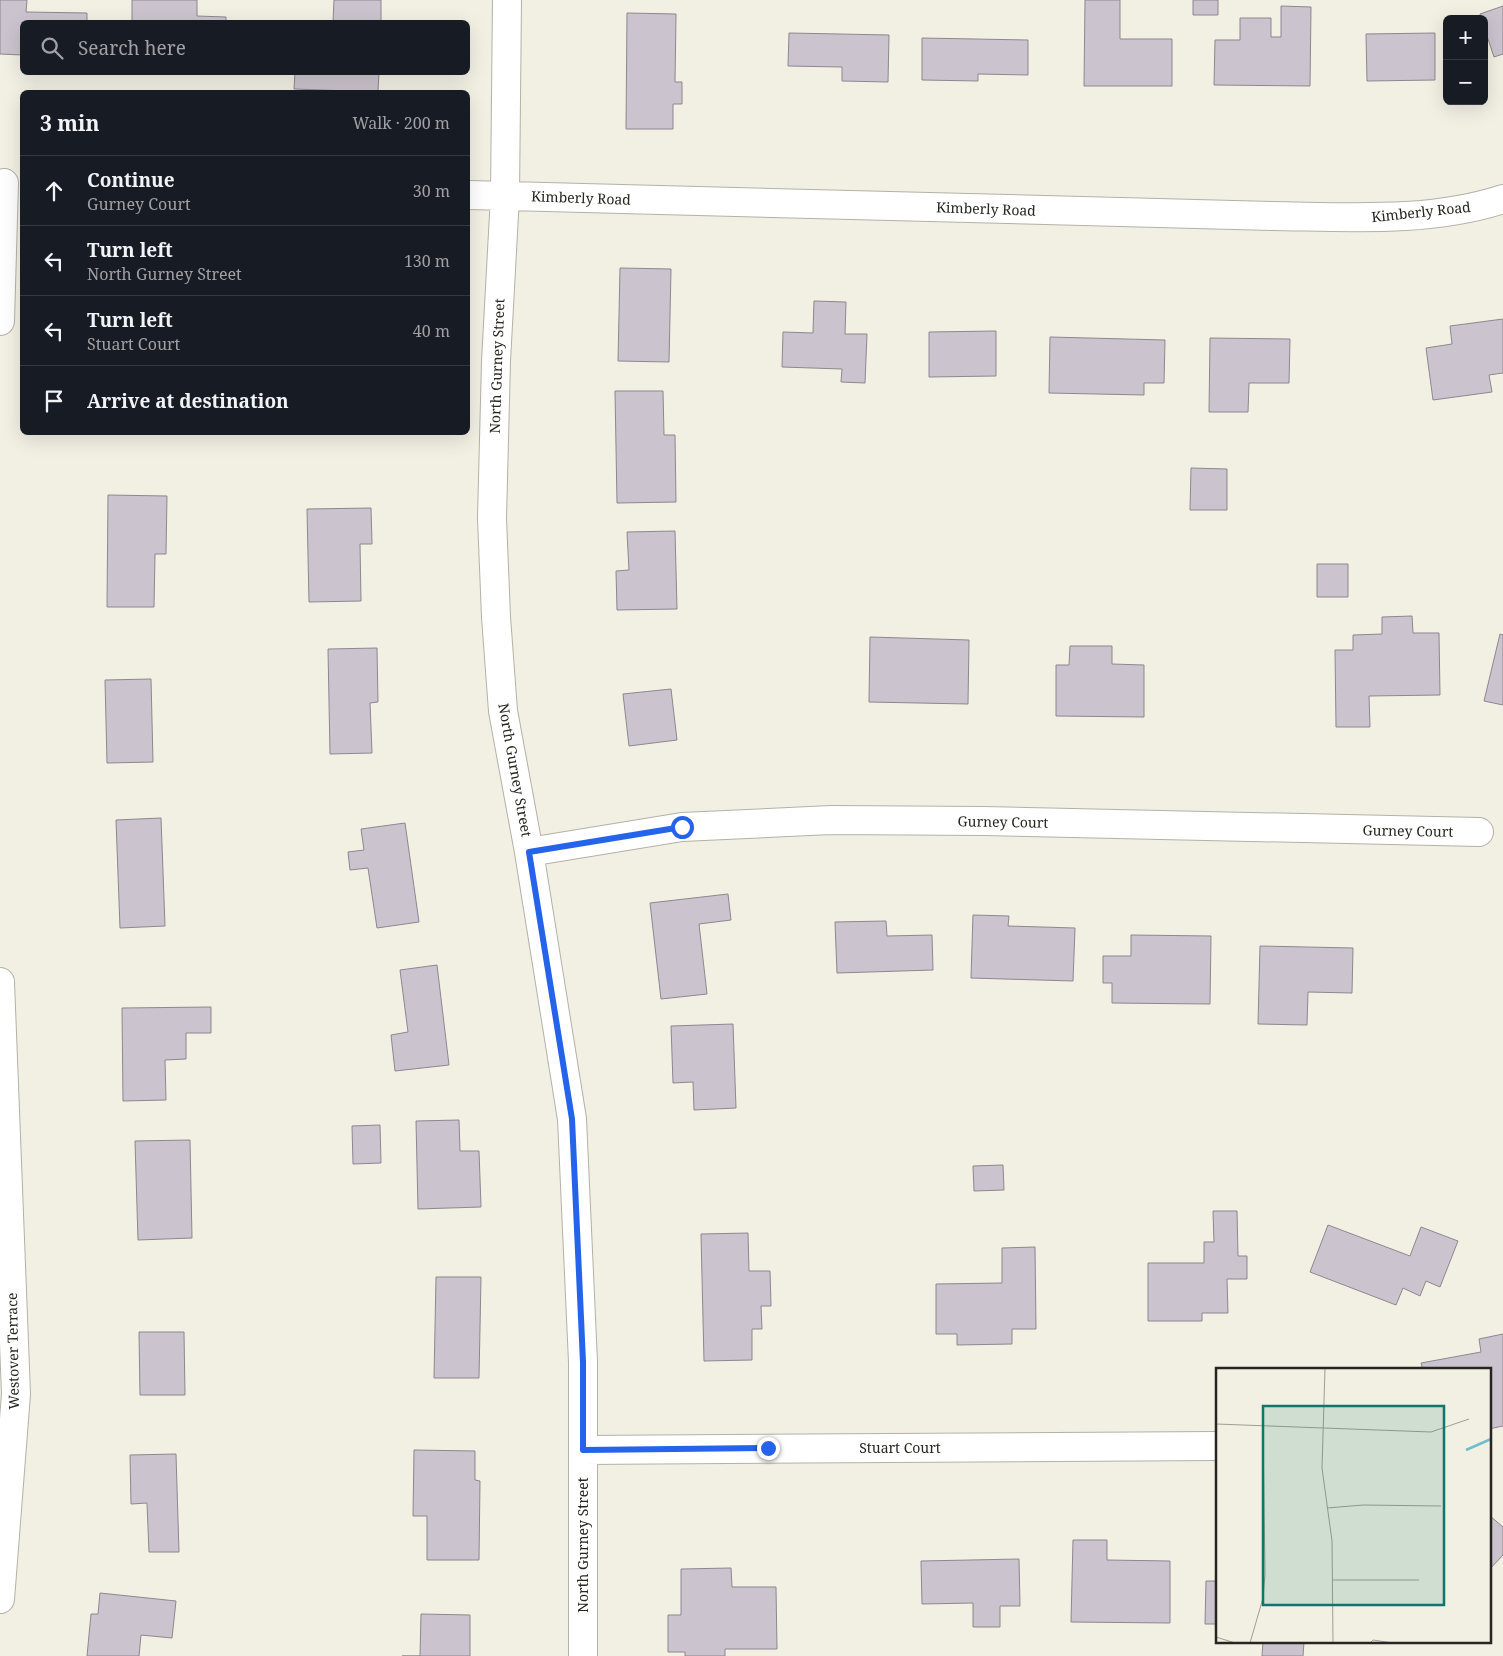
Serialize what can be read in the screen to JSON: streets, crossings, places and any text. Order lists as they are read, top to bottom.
{
  "streets": {
    "street": [
      "Kimberly Road",
      "North Gurney Street",
      "Gurney Court",
      "Westover Terrace",
      "Stuart Court"
    ]
  },
  "crossings": [
    ["Kimberly Road", "North Gurney Street"],
    ["North Gurney Street", "Gurney Court"],
    ["North Gurney Street", "Stuart Court"]
  ],
  "page": {
    "map_buttons": ["+", "−"],
    "search": "Search here",
    "heading": ["3 min", "Walk · 200 m"],
    "list": [
      ["Continue", "Gurney Court", "30 m"],
      ["Turn left", "North Gurney Street", "130 m"],
      ["Turn left", "Stuart Court", "40 m"],
      "Arrive at destination"
    ]
  }
}
